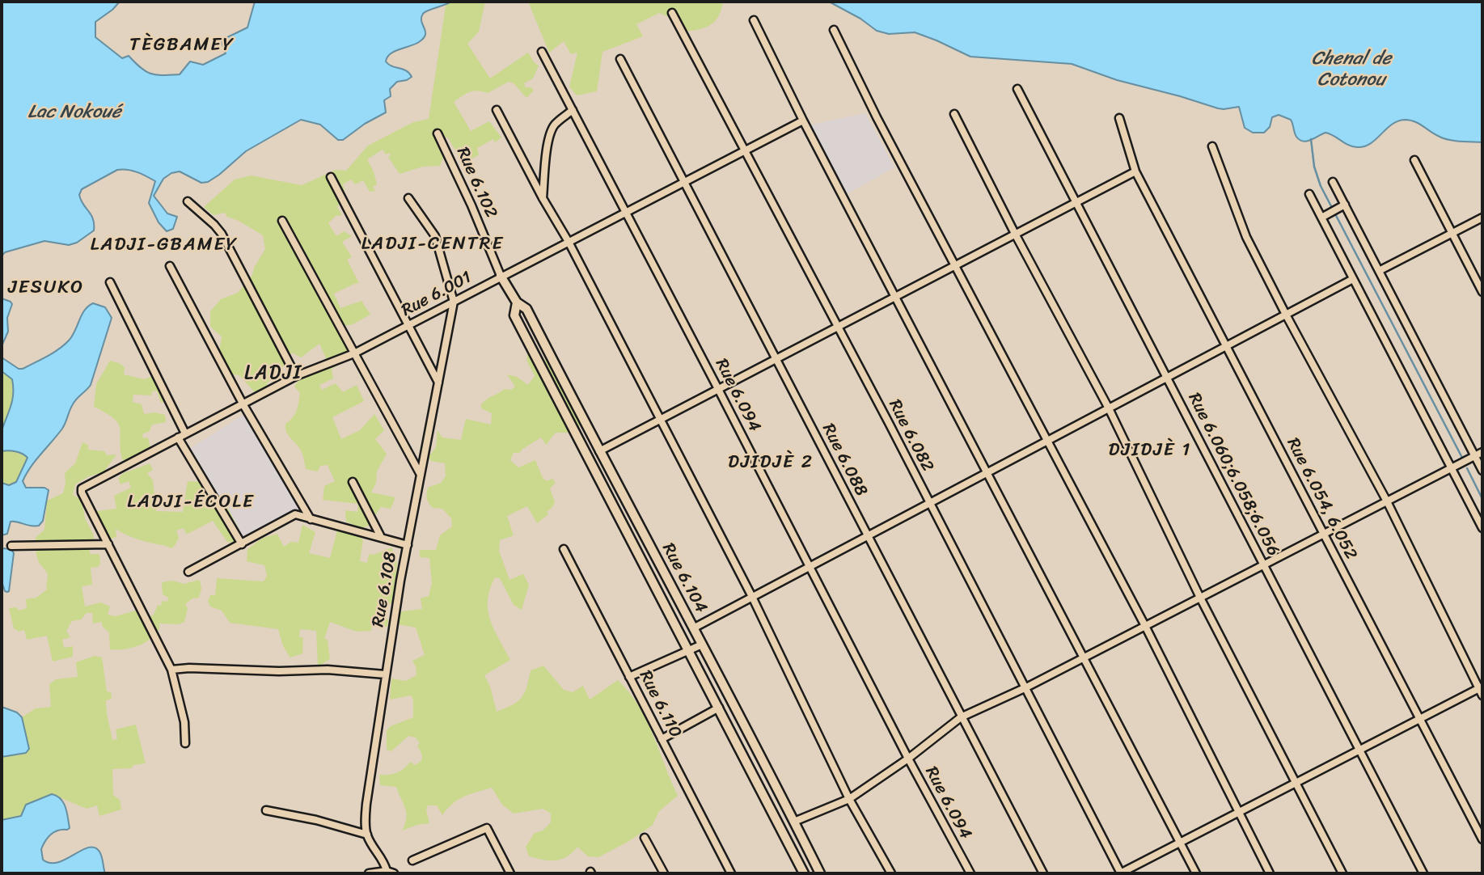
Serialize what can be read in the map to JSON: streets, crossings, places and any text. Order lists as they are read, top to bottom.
{
  "streets": {
    "street": [
      "Rue 6.102",
      "Rue 6.001",
      "Rue 6.094",
      "Rue 6.082",
      "Rue 6.088",
      "Rue 6.060;6.058;6.056",
      "Rue 6.054, 6.052",
      "Rue 6.104",
      "Rue 6.108",
      "Rue 6.110"
    ]
  },
  "crossings": [
    ["Rue 6.102", "Rue 6.001"],
    ["Rue 6.102", "Rue 6.104"],
    ["Rue 6.001", "Rue 6.094"],
    ["Rue 6.001", "Rue 6.082"],
    ["Rue 6.001", "Rue 6.088"],
    ["Rue 6.001", "Rue 6.104"],
    ["Rue 6.001", "Rue 6.108"]
  ],
  "districts": [
    "TÈGBAMEY",
    "LADJI-CENTRE",
    "LADJI-GBAMEY",
    "JESUKO",
    "LADJI",
    "DJIDJÈ 1",
    "DJIDJÈ 2",
    "LADJI-ÉCOLE"
  ],
  "water": ["Chenal de Cotonou", "Lac Nokoué"]
}
